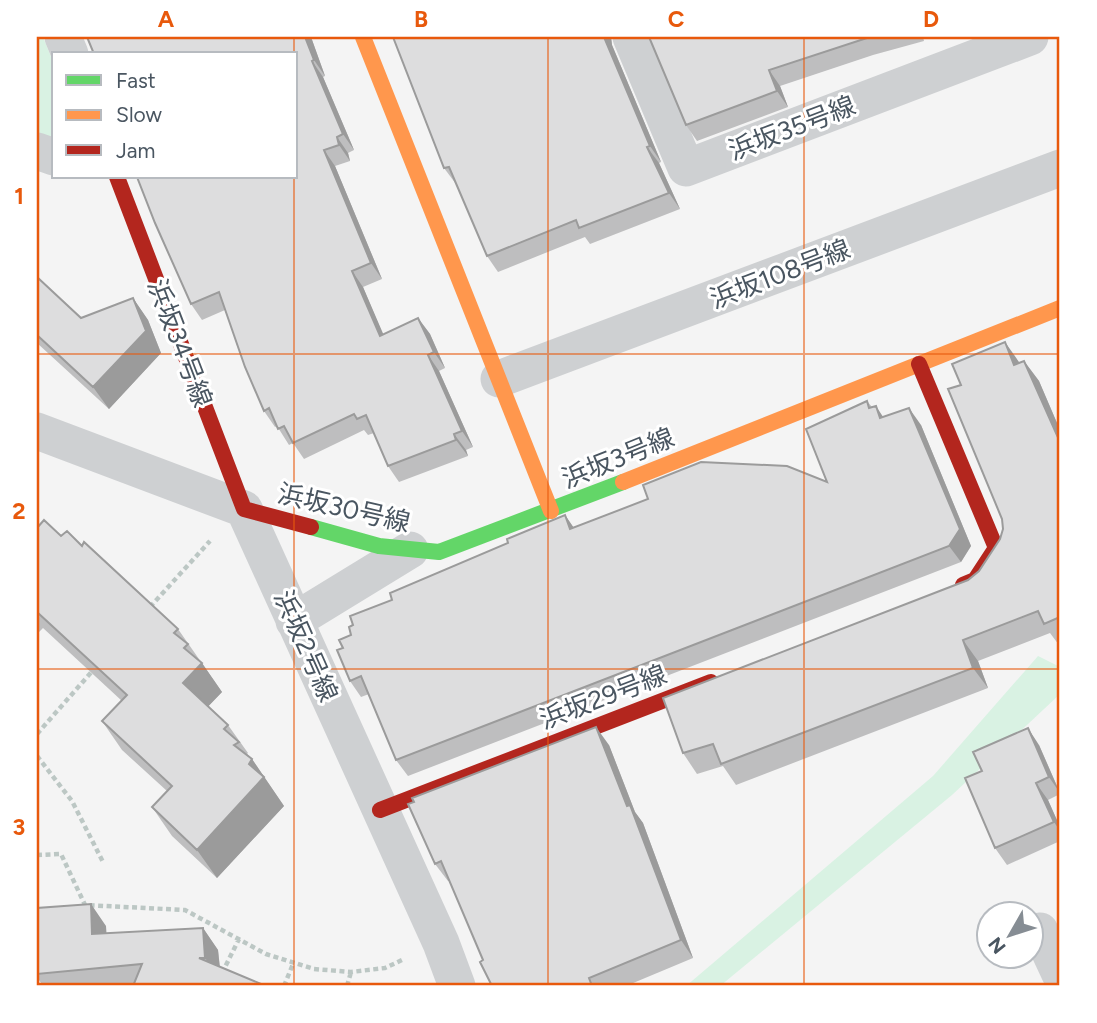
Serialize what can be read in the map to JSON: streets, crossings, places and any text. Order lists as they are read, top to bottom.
{
  "streets": {
    "street": [
      "浜坂35号線",
      "浜坂108号線",
      "浜坂34号線",
      "浜坂3号線",
      "浜坂30号線",
      "浜坂2号線",
      "浜坂29号線"
    ]
  },
  "crossings": [
    ["浜坂108号線", "浜坂3号線"],
    ["浜坂34号線", "浜坂30号線"],
    ["浜坂34号線", "浜坂2号線"],
    ["浜坂3号線", "浜坂30号線"],
    ["浜坂30号線", "浜坂2号線"],
    ["浜坂2号線", "浜坂29号線"]
  ],
  "legend": ["Fast", "Slow", "Jam"],
  "north": "bottom left",
  "grid": {
    "columns": [
      "A",
      "B",
      "C",
      "D"
    ],
    "rows": ["1", "2", "3"]
  }
}
